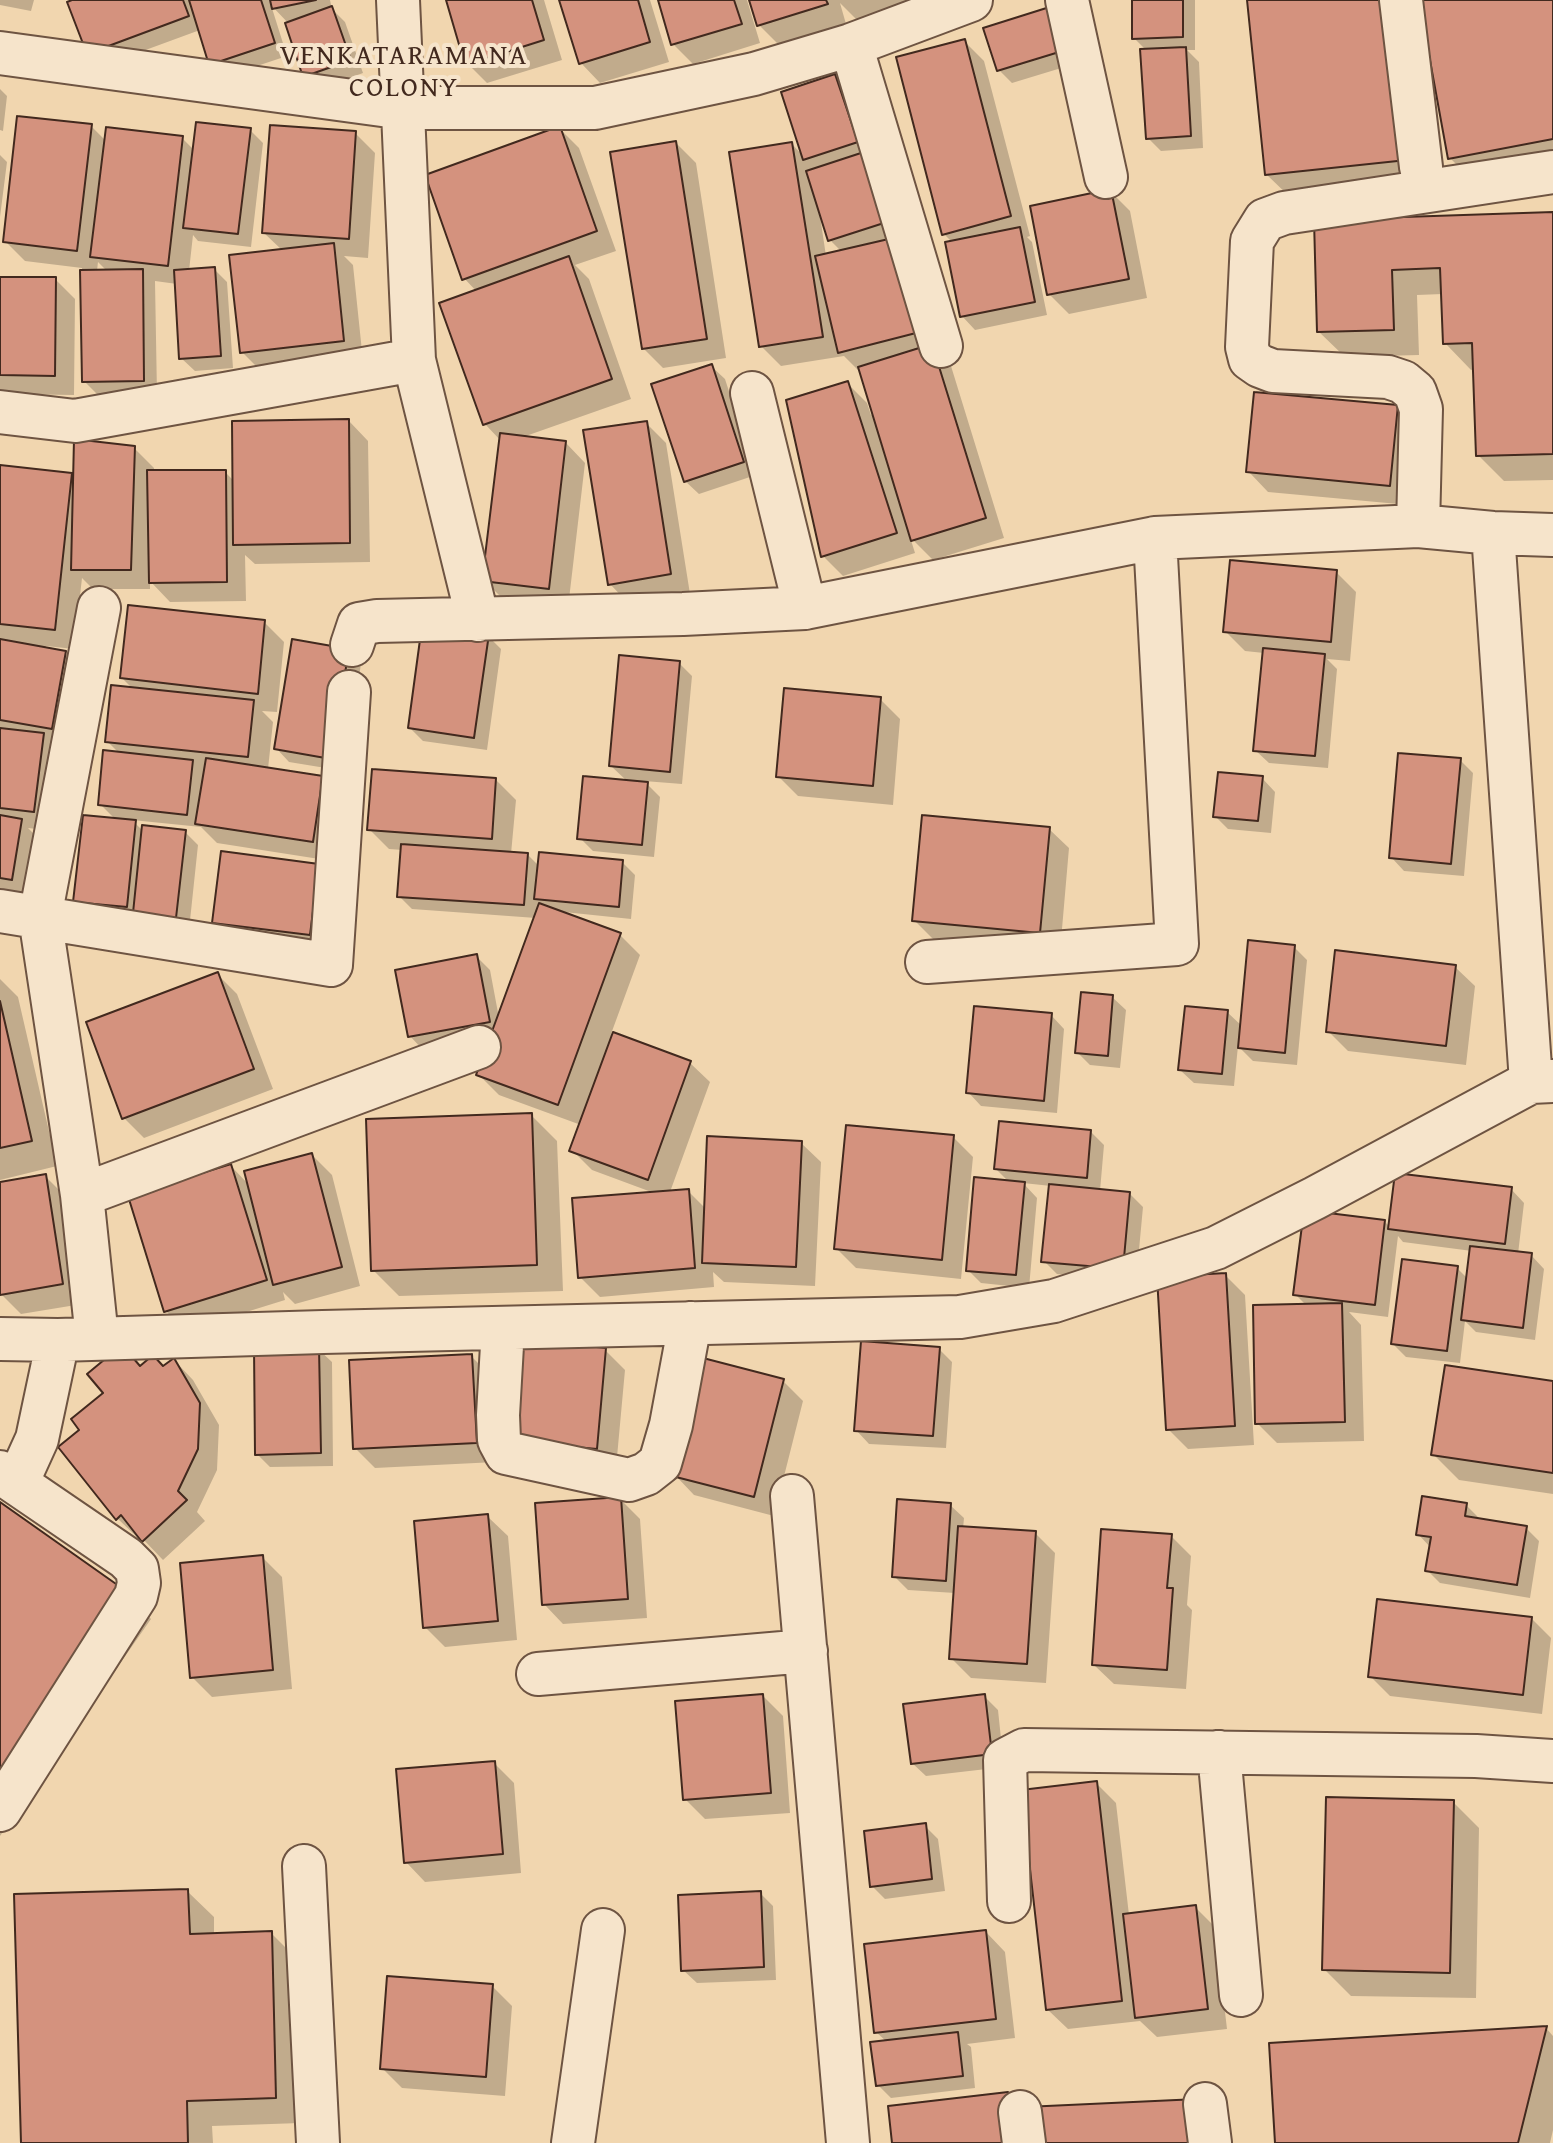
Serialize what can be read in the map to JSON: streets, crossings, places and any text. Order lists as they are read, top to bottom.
{
  "districts": ["VENKATARAMANA COLONY"]
}
